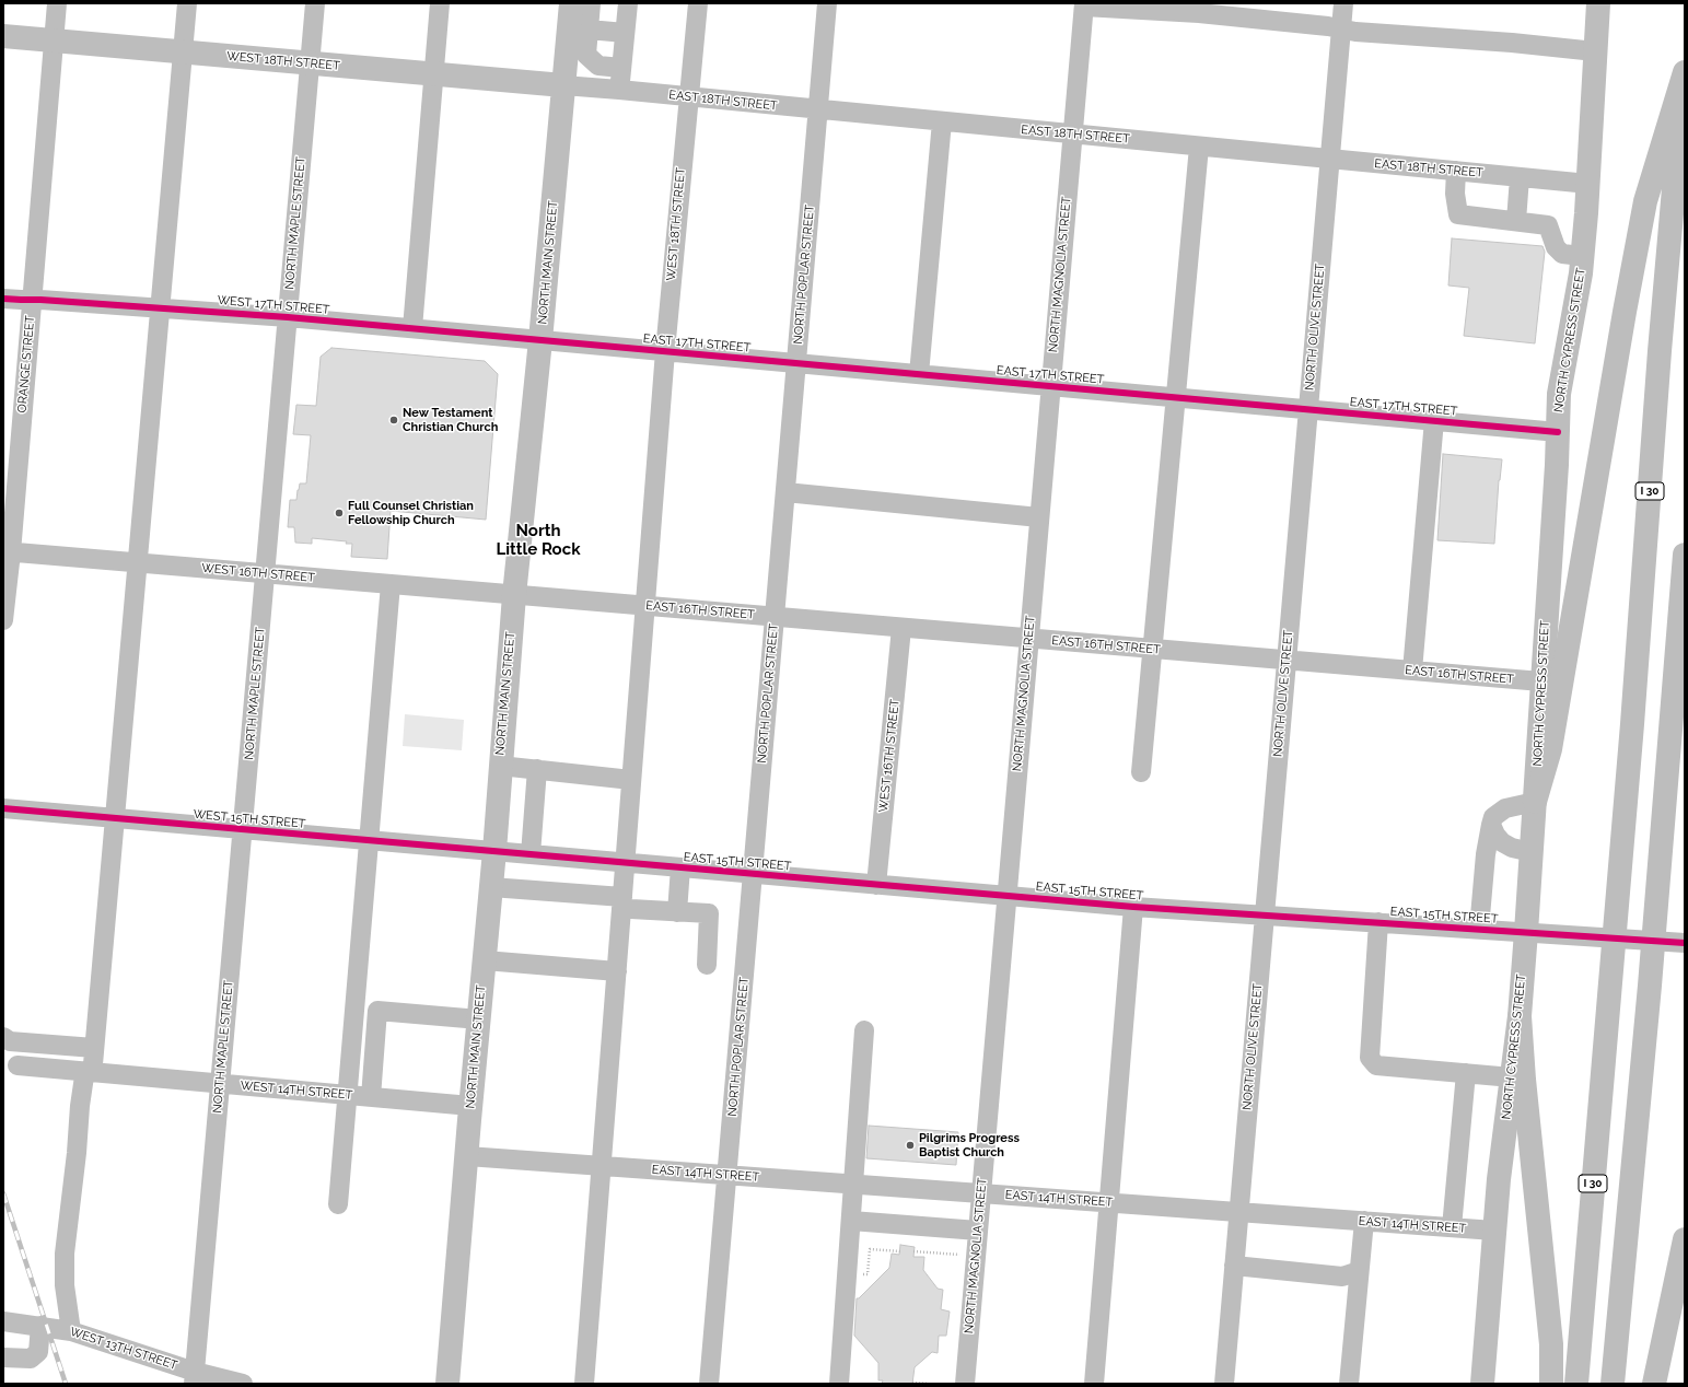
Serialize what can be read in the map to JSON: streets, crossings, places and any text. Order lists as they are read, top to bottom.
{
  "streets": {
    "main road": [
      "WEST 18TH STREET",
      "NORTH MAIN STREET",
      "NORTH CYPRESS STREET",
      "I 30"
    ],
    "street": [
      "EAST 18TH STREET",
      "NORTH MAPLE STREET",
      "NORTH POPLAR STREET",
      "NORTH MAGNOLIA STREET",
      "WEST 17TH STREET",
      "NORTH OLIVE STREET",
      "EAST 17TH STREET",
      "ORANGE STREET",
      "WEST 16TH STREET",
      "EAST 16TH STREET",
      "WEST 15TH STREET",
      "EAST 15TH STREET",
      "WEST 14TH STREET",
      "EAST 14TH STREET",
      "WEST 13TH STREET"
    ]
  },
  "crossings": [
    ["WEST 18TH STREET", "EAST 18TH STREET"],
    ["WEST 18TH STREET", "NORTH MAPLE STREET"],
    ["WEST 18TH STREET", "NORTH MAIN STREET"],
    ["WEST 18TH STREET", "EAST 17TH STREET"],
    ["WEST 18TH STREET", "ORANGE STREET"],
    ["WEST 18TH STREET", "EAST 16TH STREET"],
    ["WEST 18TH STREET", "EAST 15TH STREET"],
    ["WEST 18TH STREET", "EAST 14TH STREET"],
    ["EAST 18TH STREET", "NORTH MAIN STREET"],
    ["EAST 18TH STREET", "NORTH POPLAR STREET"],
    ["EAST 18TH STREET", "NORTH MAGNOLIA STREET"],
    ["EAST 18TH STREET", "NORTH OLIVE STREET"],
    ["EAST 18TH STREET", "NORTH CYPRESS STREET"],
    ["NORTH MAPLE STREET", "WEST 17TH STREET"],
    ["NORTH MAPLE STREET", "WEST 16TH STREET"],
    ["NORTH MAPLE STREET", "WEST 15TH STREET"],
    ["NORTH MAPLE STREET", "WEST 14TH STREET"],
    ["NORTH MAPLE STREET", "WEST 13TH STREET"],
    ["NORTH MAIN STREET", "WEST 17TH STREET"],
    ["NORTH MAIN STREET", "EAST 17TH STREET"],
    ["NORTH MAIN STREET", "WEST 16TH STREET"],
    ["NORTH MAIN STREET", "EAST 16TH STREET"],
    ["NORTH MAIN STREET", "WEST 15TH STREET"],
    ["NORTH MAIN STREET", "EAST 15TH STREET"],
    ["NORTH MAIN STREET", "WEST 14TH STREET"],
    ["NORTH MAIN STREET", "EAST 14TH STREET"],
    ["NORTH POPLAR STREET", "EAST 17TH STREET"],
    ["NORTH POPLAR STREET", "EAST 16TH STREET"],
    ["NORTH POPLAR STREET", "EAST 15TH STREET"],
    ["NORTH POPLAR STREET", "EAST 14TH STREET"],
    ["NORTH MAGNOLIA STREET", "EAST 17TH STREET"],
    ["NORTH MAGNOLIA STREET", "EAST 16TH STREET"],
    ["NORTH MAGNOLIA STREET", "EAST 15TH STREET"],
    ["NORTH MAGNOLIA STREET", "EAST 14TH STREET"],
    ["WEST 17TH STREET", "EAST 17TH STREET"],
    ["WEST 17TH STREET", "ORANGE STREET"],
    ["NORTH OLIVE STREET", "EAST 17TH STREET"],
    ["NORTH OLIVE STREET", "EAST 16TH STREET"],
    ["NORTH OLIVE STREET", "EAST 15TH STREET"],
    ["NORTH OLIVE STREET", "EAST 14TH STREET"],
    ["NORTH CYPRESS STREET", "EAST 17TH STREET"],
    ["NORTH CYPRESS STREET", "EAST 16TH STREET"],
    ["NORTH CYPRESS STREET", "EAST 15TH STREET"],
    ["NORTH CYPRESS STREET", "EAST 14TH STREET"],
    ["ORANGE STREET", "WEST 16TH STREET"],
    ["WEST 16TH STREET", "EAST 16TH STREET"],
    ["WEST 16TH STREET", "EAST 15TH STREET"],
    ["WEST 15TH STREET", "EAST 15TH STREET"]
  ],
  "districts": ["North Little Rock"],
  "places": ["New Testament Christian Church", "Full Counsel Christian Fellowship Church", "Pilgrims Progress Baptist Church"]
}
